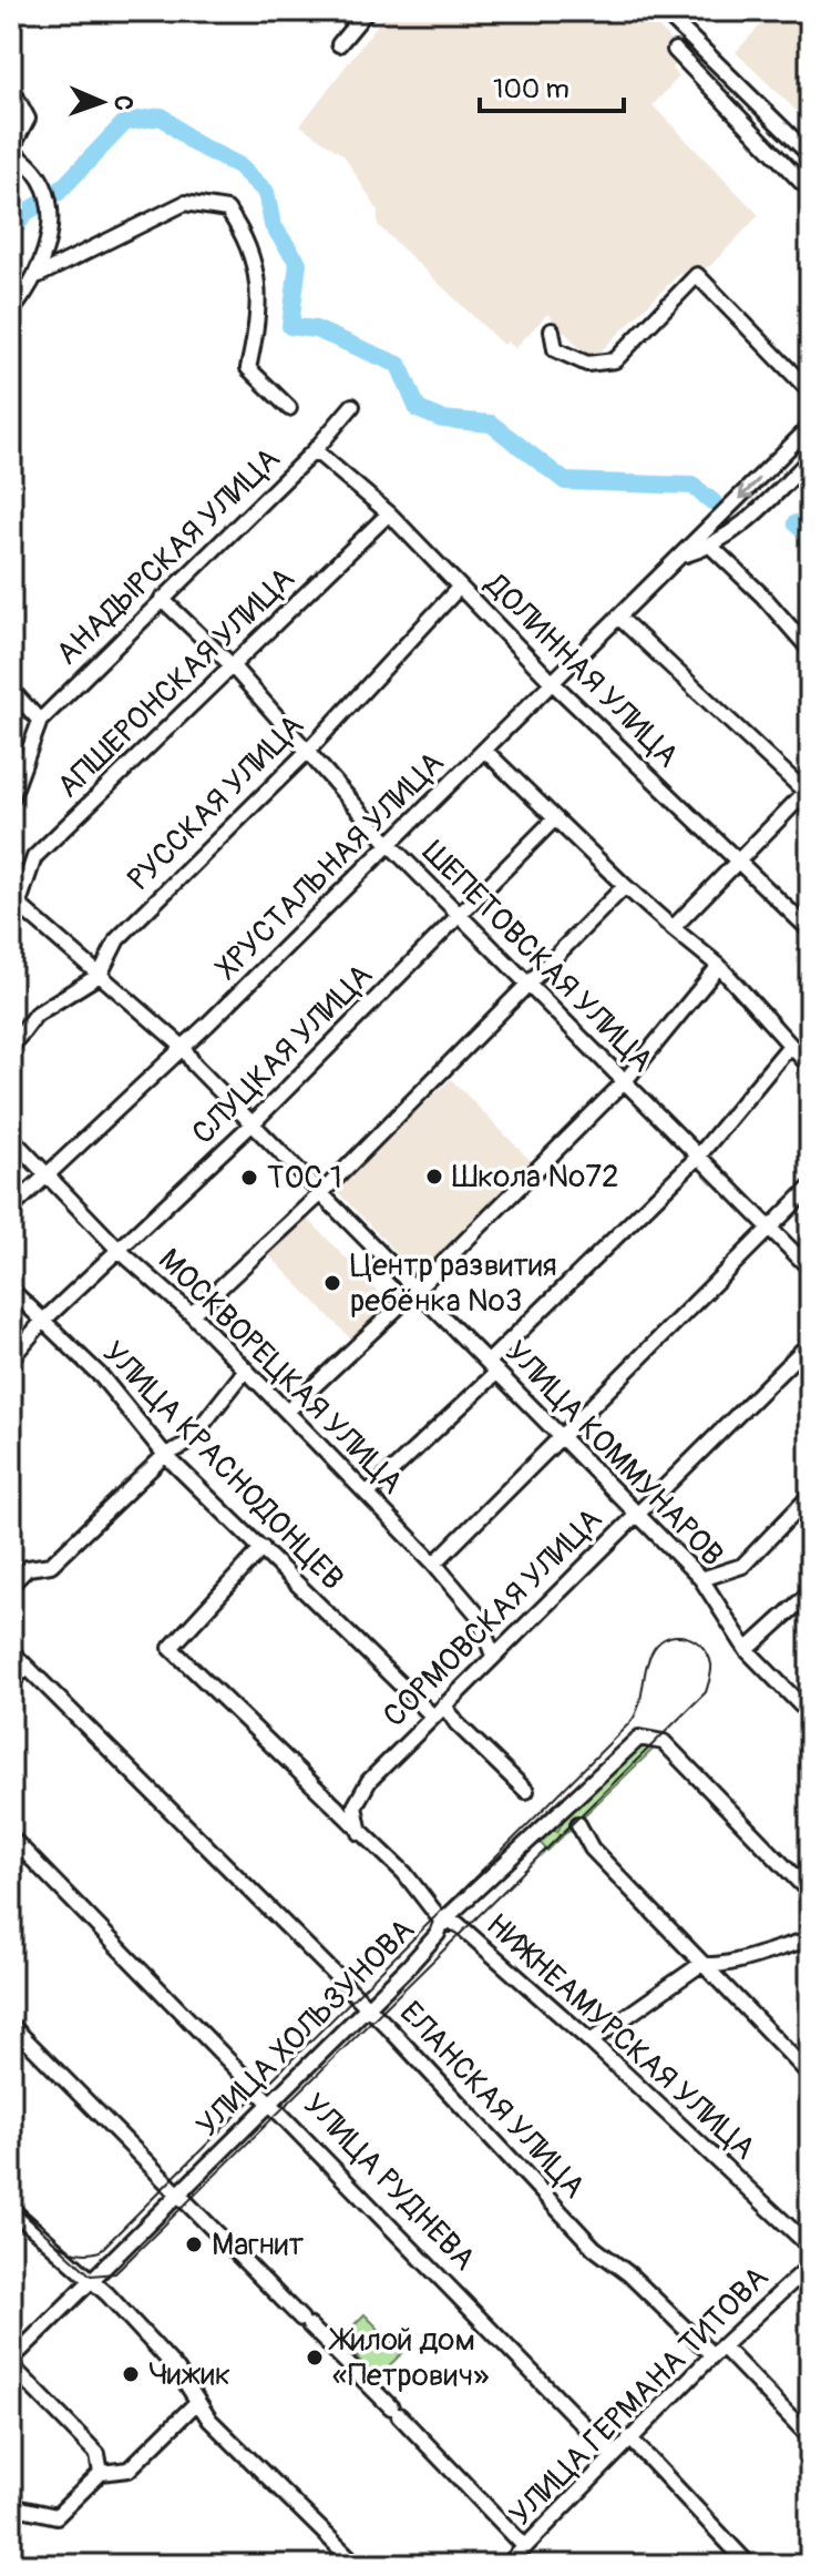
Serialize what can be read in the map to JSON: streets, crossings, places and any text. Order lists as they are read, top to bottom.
{
  "streets": {
    "street": [
      "АНАДЫРСКАЯ УЛИЦА",
      "ДОЛИННАЯ УЛИЦА",
      "АПШЕРОНСКАЯ УЛИЦА",
      "РУССКАЯ УЛИЦА",
      "ХРУСТАЛЬНАЯ УЛИЦА",
      "ШЕПЕТОВСКАЯ УЛИЦА",
      "СЛУЦКАЯ УЛИЦА",
      "МОСКВОРЕЦКАЯ УЛИЦА",
      "УЛИЦА КОММУНАРОВ",
      "УЛИЦА КРАСНОДОНЦЕВ",
      "СОРМОВСКАЯ УЛИЦА",
      "УЛИЦА ХОЛЬЗУНОВА",
      "НИЖНЕАМУРСКАЯ УЛИЦА",
      "ЕЛАНСКАЯ УЛИЦА",
      "УЛИЦА РУДНЕВА",
      "УЛИЦА ГЕРМАНА ТИТОВА"
    ]
  },
  "crossings": [
    ["АНАДЫРСКАЯ УЛИЦА", "ДОЛИННАЯ УЛИЦА"],
    ["АНАДЫРСКАЯ УЛИЦА", "ШЕПЕТОВСКАЯ УЛИЦА"],
    ["ДОЛИННАЯ УЛИЦА", "АПШЕРОНСКАЯ УЛИЦА"],
    ["ДОЛИННАЯ УЛИЦА", "РУССКАЯ УЛИЦА"],
    ["ДОЛИННАЯ УЛИЦА", "ХРУСТАЛЬНАЯ УЛИЦА"],
    ["АПШЕРОНСКАЯ УЛИЦА", "ШЕПЕТОВСКАЯ УЛИЦА"],
    ["АПШЕРОНСКАЯ УЛИЦА", "УЛИЦА КОММУНАРОВ"],
    ["РУССКАЯ УЛИЦА", "ШЕПЕТОВСКАЯ УЛИЦА"],
    ["РУССКАЯ УЛИЦА", "УЛИЦА КОММУНАРОВ"],
    ["ХРУСТАЛЬНАЯ УЛИЦА", "ШЕПЕТОВСКАЯ УЛИЦА"],
    ["ХРУСТАЛЬНАЯ УЛИЦА", "МОСКВОРЕЦКАЯ УЛИЦА"],
    ["ХРУСТАЛЬНАЯ УЛИЦА", "УЛИЦА КОММУНАРОВ"],
    ["ШЕПЕТОВСКАЯ УЛИЦА", "СЛУЦКАЯ УЛИЦА"],
    ["СЛУЦКАЯ УЛИЦА", "МОСКВОРЕЦКАЯ УЛИЦА"],
    ["СЛУЦКАЯ УЛИЦА", "УЛИЦА КОММУНАРОВ"],
    ["СЛУЦКАЯ УЛИЦА", "УЛИЦА КРАСНОДОНЦЕВ"],
    ["МОСКВОРЕЦКАЯ УЛИЦА", "СОРМОВСКАЯ УЛИЦА"],
    ["УЛИЦА КОММУНАРОВ", "СОРМОВСКАЯ УЛИЦА"],
    ["УЛИЦА КРАСНОДОНЦЕВ", "СОРМОВСКАЯ УЛИЦА"],
    ["УЛИЦА КРАСНОДОНЦЕВ", "НИЖНЕАМУРСКАЯ УЛИЦА"],
    ["СОРМОВСКАЯ УЛИЦА", "НИЖНЕАМУРСКАЯ УЛИЦА"],
    ["УЛИЦА ХОЛЬЗУНОВА", "НИЖНЕАМУРСКАЯ УЛИЦА"],
    ["УЛИЦА ХОЛЬЗУНОВА", "ЕЛАНСКАЯ УЛИЦА"],
    ["УЛИЦА ХОЛЬЗУНОВА", "УЛИЦА РУДНЕВА"],
    ["ЕЛАНСКАЯ УЛИЦА", "УЛИЦА ГЕРМАНА ТИТОВА"],
    ["УЛИЦА РУДНЕВА", "УЛИЦА ГЕРМАНА ТИТОВА"]
  ],
  "places": [
    "Школа №72",
    "ТОС 1",
    "Центр развития ребёнка №3",
    "Магнит",
    "Жилой дом «Петрович»",
    "Чижик"
  ],
  "scale_bar": "100 m",
  "north": "right"
}
